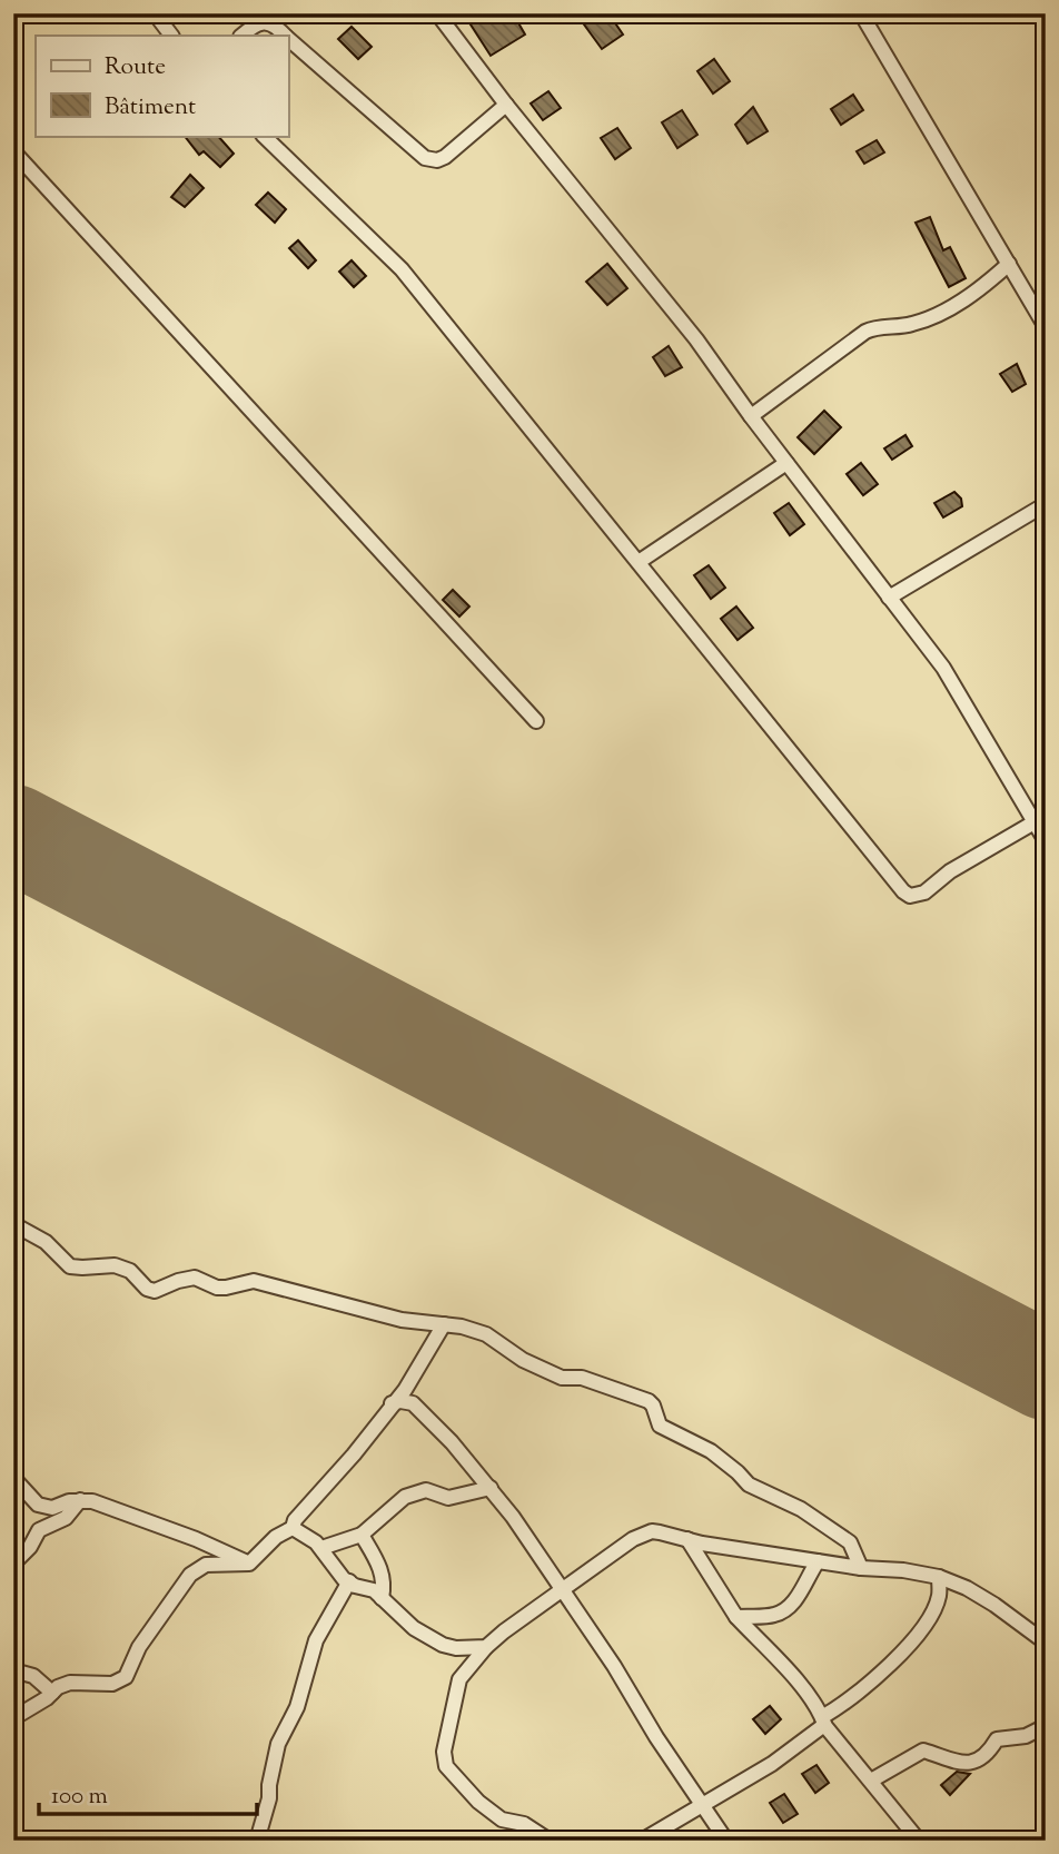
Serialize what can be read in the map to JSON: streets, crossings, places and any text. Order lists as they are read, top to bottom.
{
  "legend": ["Route", "Bâtiment"],
  "scale_bar": "100 m"
}
